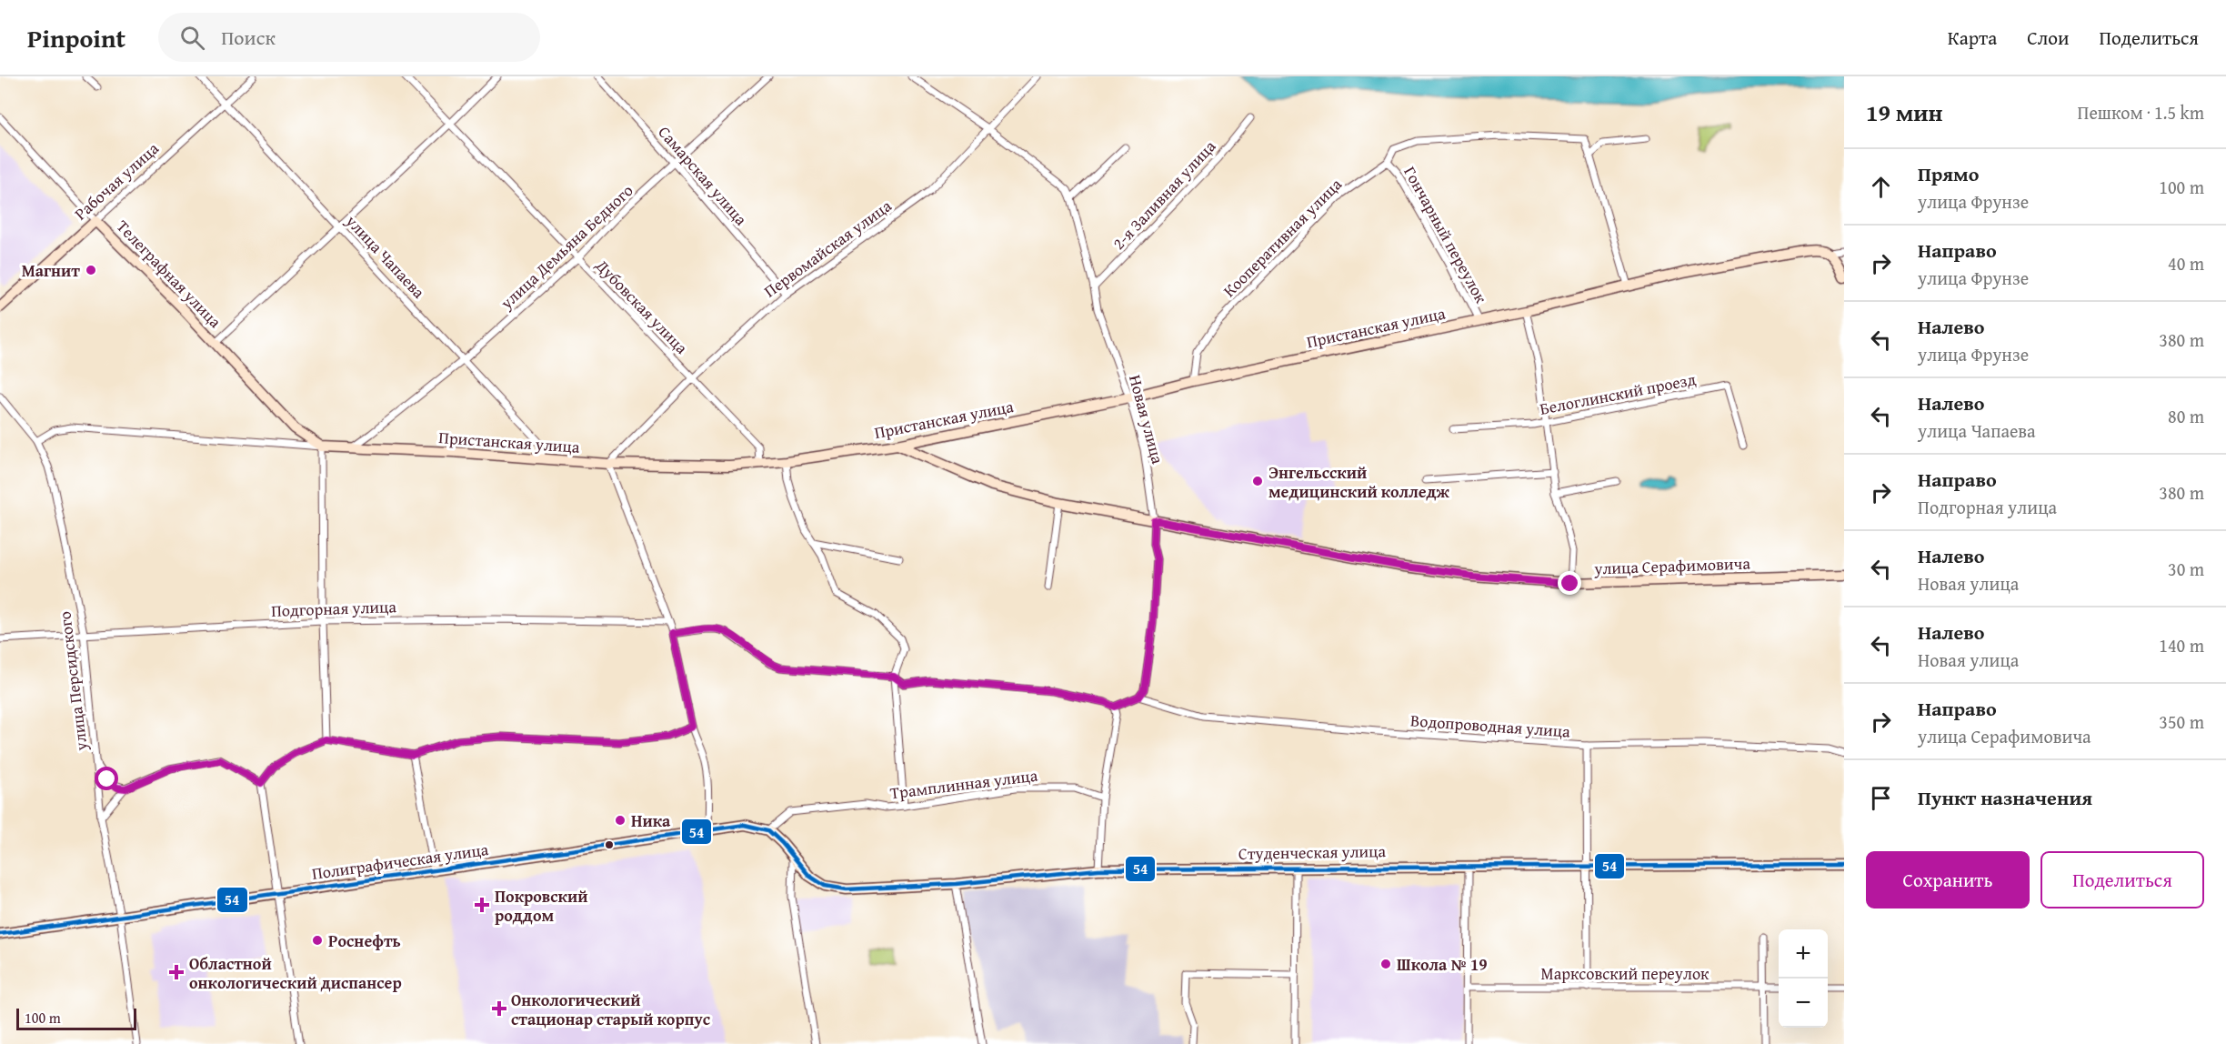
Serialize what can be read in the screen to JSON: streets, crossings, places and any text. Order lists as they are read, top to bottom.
{
  "streets": {
    "main road": ["Студенческая улица", "Полиграфическая улица"],
    "street": [
      "Самарская улица",
      "Рабочая улица",
      "2-я Заливная улица",
      "Гончарный переулок",
      "Кооперативная улица",
      "улица Демьяна Бедного",
      "Первомайская улица",
      "улица Чапаева",
      "Телеграфная улица",
      "Дубовская улица",
      "Пристанская улица",
      "Белоглинский проезд",
      "Новая улица",
      "улица Серафимовича",
      "Подгорная улица",
      "улица Персидского",
      "Водопроводная улица",
      "Трамплинная улица",
      "Марксовский переулок"
    ]
  },
  "crossings": [
    ["Самарская улица", "улица Демьяна Бедного"],
    ["Самарская улица", "Первомайская улица"],
    ["Рабочая улица", "улица Чапаева"],
    ["Рабочая улица", "Телеграфная улица"],
    ["2-я Заливная улица", "Новая улица"],
    ["Гончарный переулок", "Кооперативная улица"],
    ["Гончарный переулок", "Пристанская улица"],
    ["Кооперативная улица", "Пристанская улица"],
    ["улица Демьяна Бедного", "улица Чапаева"],
    ["улица Демьяна Бедного", "Дубовская улица"],
    ["улица Демьяна Бедного", "Пристанская улица"],
    ["Первомайская улица", "Дубовская улица"],
    ["Первомайская улица", "Пристанская улица"],
    ["Первомайская улица", "Новая улица"],
    ["улица Чапаева", "Пристанская улица"],
    ["Телеграфная улица", "Пристанская улица"],
    ["Дубовская улица", "Пристанская улица"],
    ["Пристанская улица", "Новая улица"],
    ["Пристанская улица", "улица Серафимовича"],
    ["Пристанская улица", "улица Персидского"],
    ["Новая улица", "улица Серафимовича"],
    ["Новая улица", "Водопроводная улица"],
    ["Подгорная улица", "улица Персидского"],
    ["улица Персидского", "Полиграфическая улица"],
    ["Трамплинная улица", "Полиграфическая улица"]
  ],
  "places": {
    "other": [
      "Магнит",
      "Энгельсский медицинский колледж",
      "Ника",
      "Роснефть",
      "Школа № 19"
    ],
    "health": ["Покровский роддом", "Областной онкологический диспансер", "Онкологический стационар старый корпус"]
  },
  "lines": ["transit line 54"],
  "scale_bar": "100 m",
  "page": {
    "header": "Pinpoint",
    "search": "Поиск",
    "nav": ["Карта", "Слои", "Поделиться"],
    "heading": ["19 мин", "Пешком · 1.5 km"],
    "list": [
      ["Прямо", "улица Фрунзе", "100 m"],
      ["Направо", "улица Фрунзе", "40 m"],
      ["Налево", "улица Фрунзе", "380 m"],
      ["Налево", "улица Чапаева", "80 m"],
      ["Направо", "Подгорная улица", "380 m"],
      ["Налево", "Новая улица", "30 m"],
      ["Налево", "Новая улица", "140 m"],
      ["Направо", "улица Серафимовича", "350 m"],
      "Пункт назначения"
    ],
    "buttons": ["Сохранить", "Поделиться"],
    "map_buttons": ["+", "−"],
    "scale": "100 m"
  }
}
